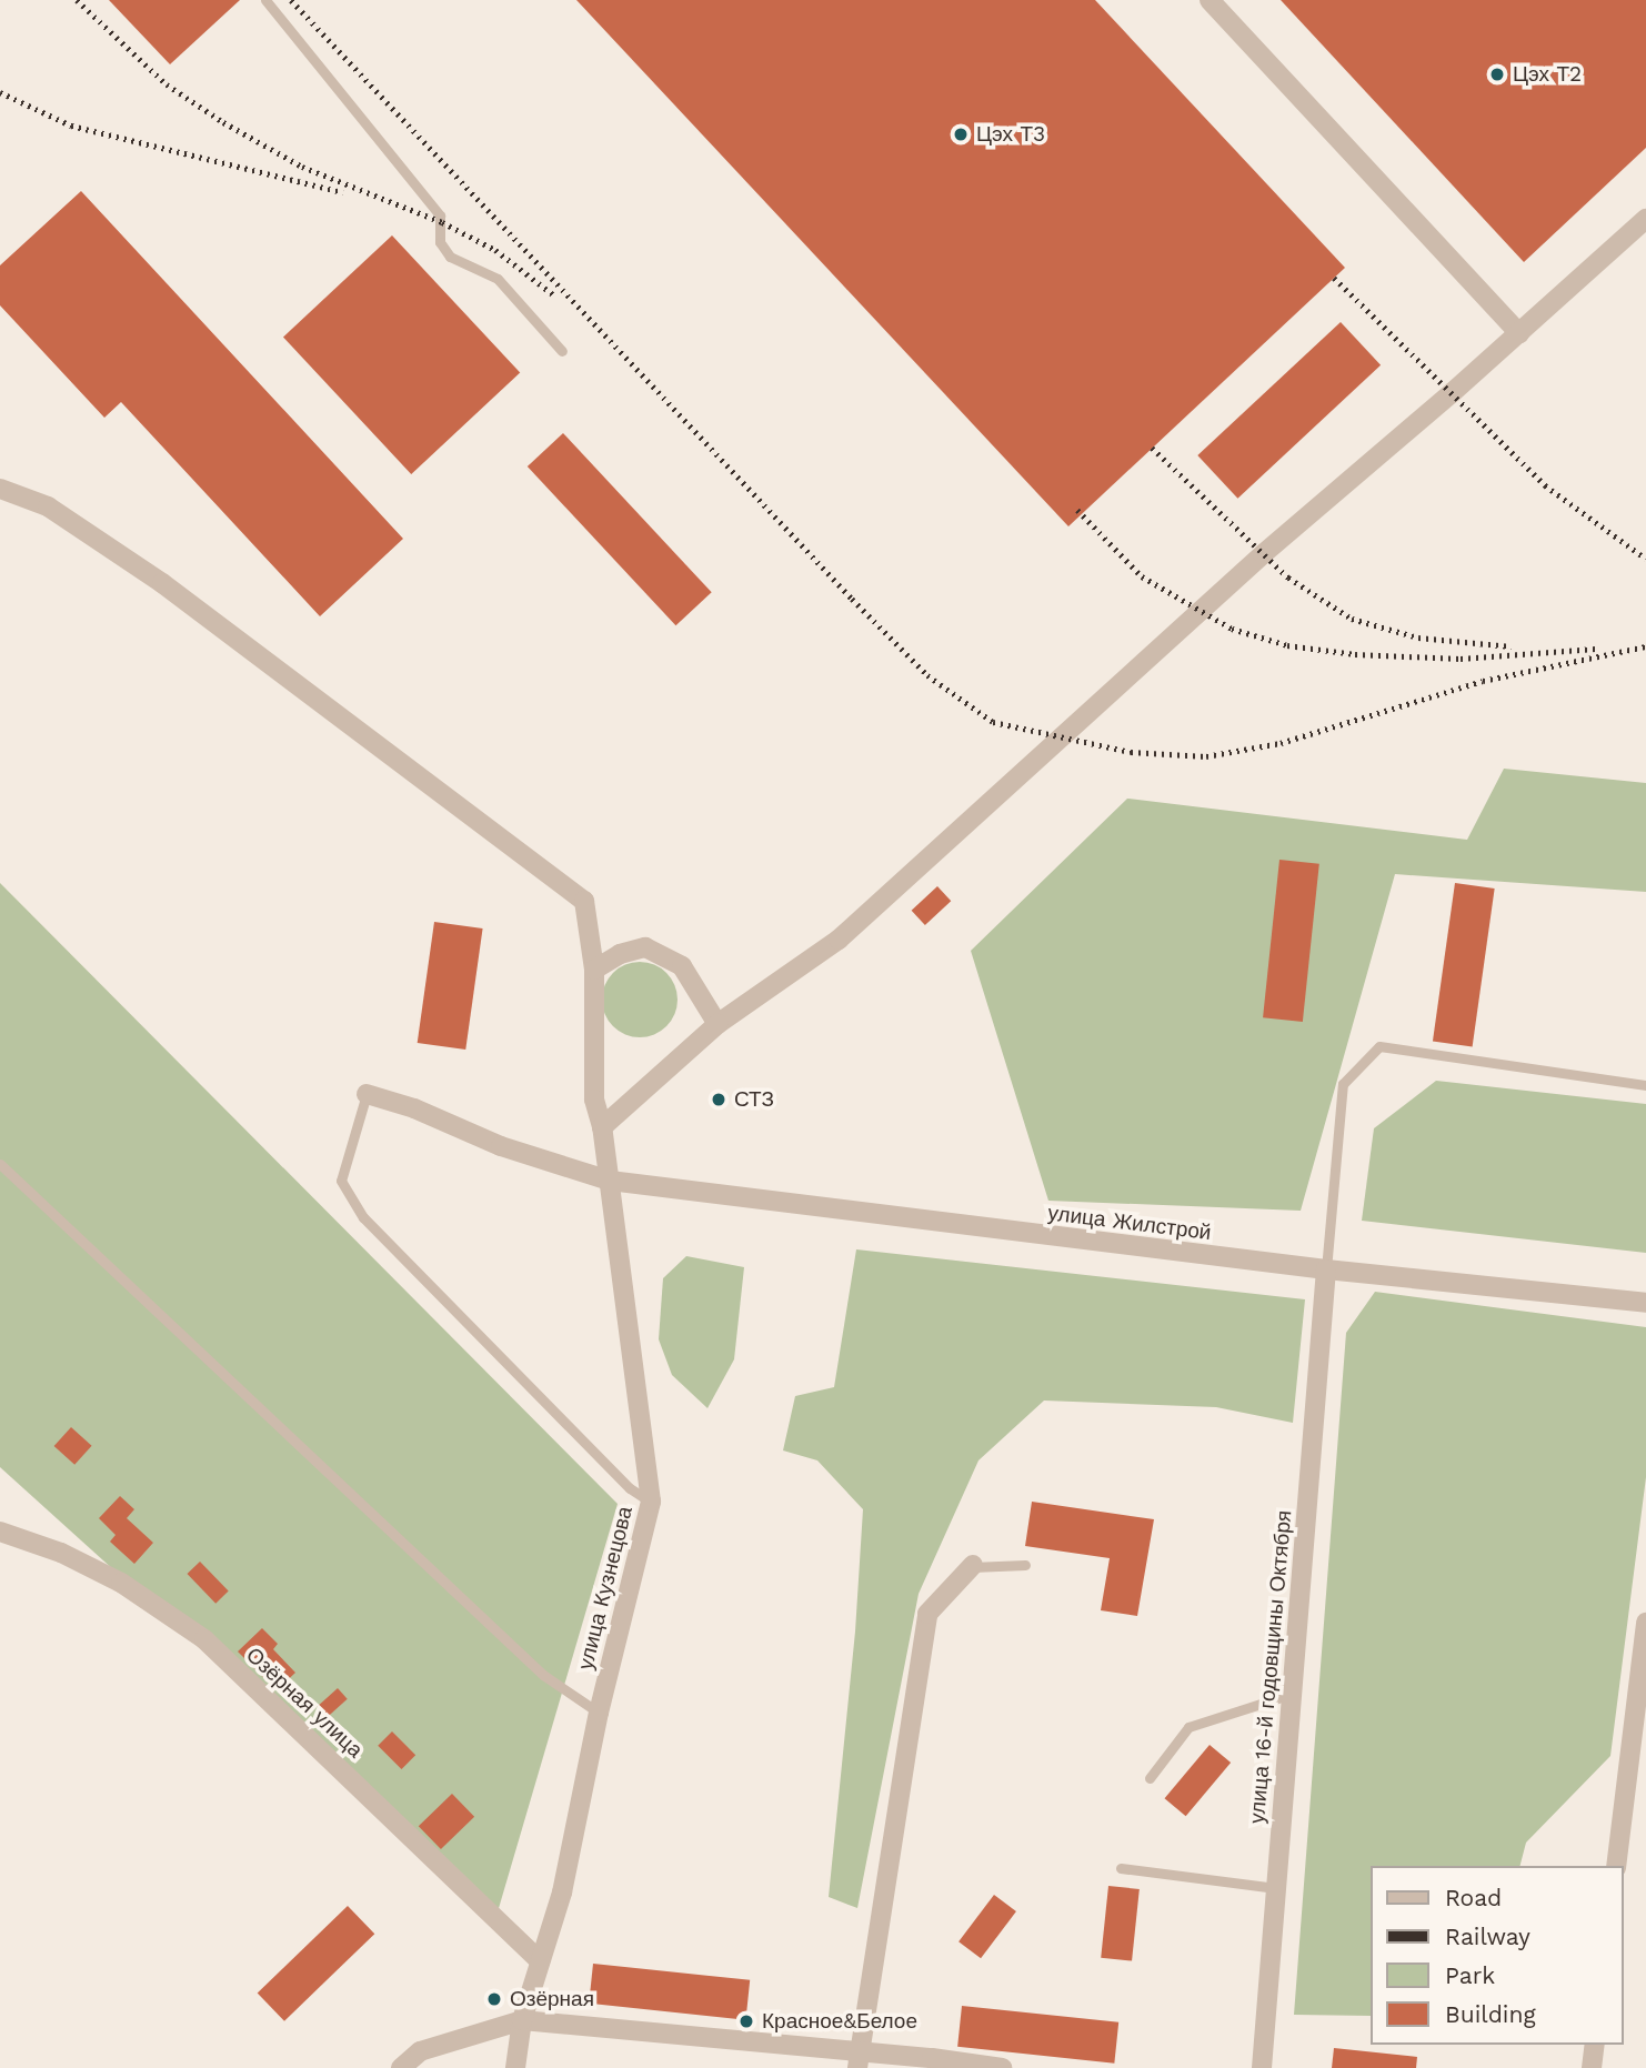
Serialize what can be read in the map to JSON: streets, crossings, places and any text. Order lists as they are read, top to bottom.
{
  "streets": {
    "street": [
      "улица Жилстрой",
      "улица Кузнецова",
      "улица 16-й годовщины Октября",
      "Озёрная улица"
    ]
  },
  "crossings": [
    ["улица Жилстрой", "улица Кузнецова"],
    ["улица Жилстрой", "улица 16-й годовщины Октября"],
    ["улица Кузнецова", "Озёрная улица"]
  ],
  "places": [
    "Цэх Т2",
    "Цэх Т3",
    "СТЗ",
    "Озёрная",
    "Красное&Белое"
  ],
  "legend": [
    "Road",
    "Railway",
    "Park",
    "Building"
  ]
}
